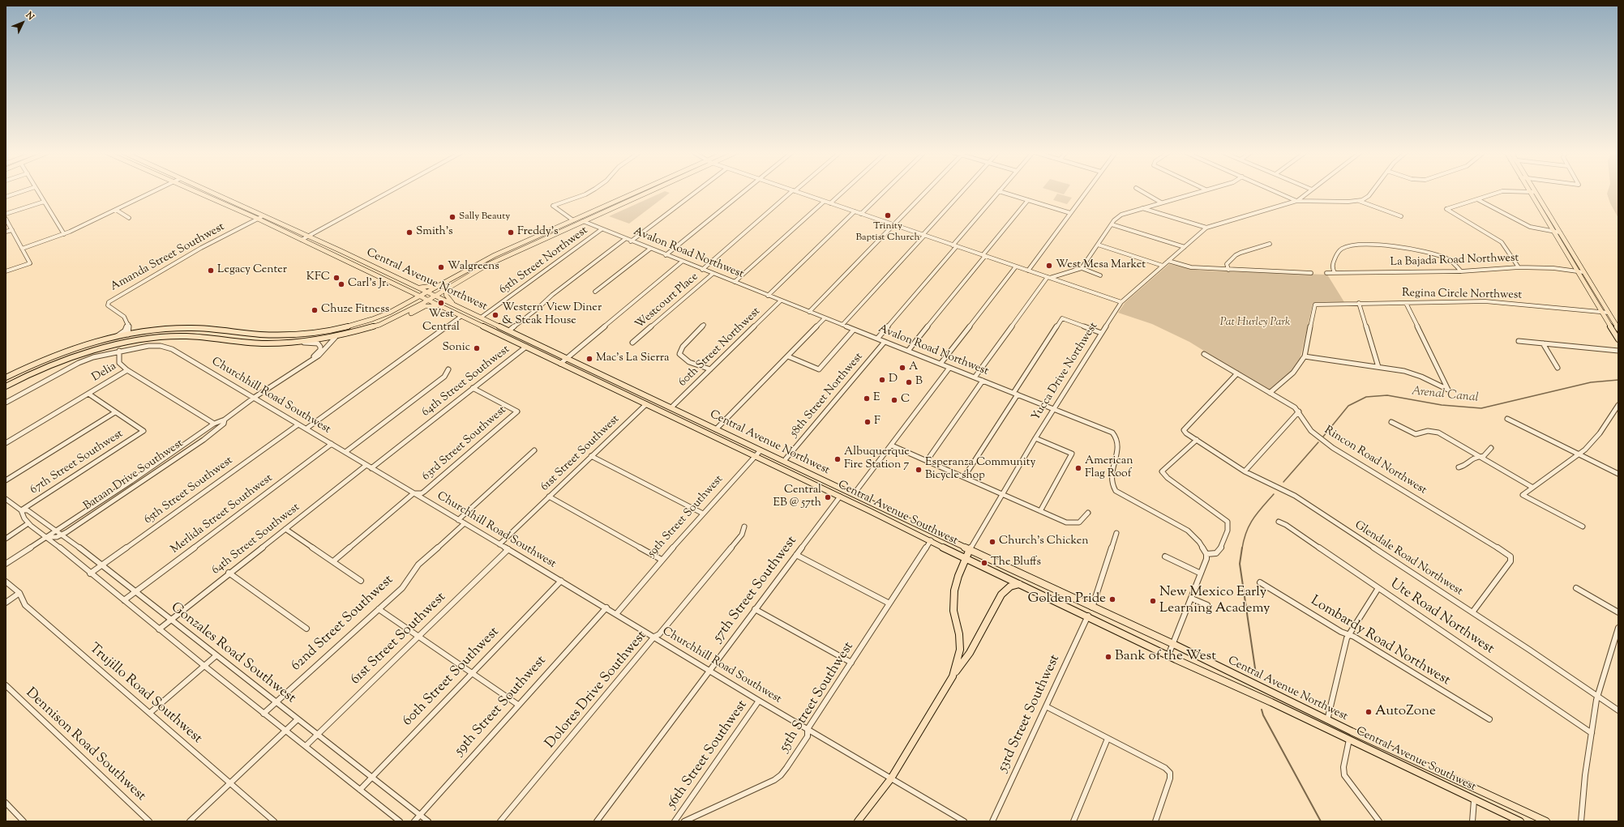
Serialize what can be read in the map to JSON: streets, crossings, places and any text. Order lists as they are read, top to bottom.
{
  "streets": {
    "main road": ["Central Avenue Northwest", "Central Avenue Southwest"],
    "street": [
      "Avalon Road Northwest",
      "Amanda Street Southwest",
      "65th Street Northwest",
      "La Bajada Road Northwest",
      "Regina Circle Northwest",
      "Westcourt Place",
      "60th Street Northwest",
      "Yucca Drive Northwest",
      "Delia",
      "64th Street Southwest",
      "58th Street Northwest",
      "Churchhill Road Southwest",
      "63rd Street Southwest",
      "61st Street Southwest",
      "Rincon Road Northwest",
      "67th Street Southwest",
      "Bataan Drive Southwest",
      "65th Street Southwest",
      "Merlida Street Southwest",
      "59th Street Southwest",
      "Glendale Road Northwest",
      "57th Street Southwest",
      "Ute Road Northwest",
      "62nd Street Southwest",
      "Lombardy Road Northwest",
      "Gonzales Road Southwest",
      "60th Street Southwest",
      "Dolores Drive Southwest",
      "Trujillo Road Southwest",
      "55th Street Southwest",
      "53rd Street Southwest",
      "Dennison Road Southwest",
      "56th Street Southwest"
    ]
  },
  "crossings": [
    ["Avalon Road Northwest", "65th Street Northwest"],
    ["Avalon Road Northwest", "Westcourt Place"],
    ["Avalon Road Northwest", "60th Street Northwest"],
    ["Avalon Road Northwest", "Yucca Drive Northwest"],
    ["Avalon Road Northwest", "58th Street Northwest"],
    ["Amanda Street Southwest", "Central Avenue Northwest"],
    ["Amanda Street Southwest", "Central Avenue Southwest"],
    ["65th Street Northwest", "Central Avenue Northwest"],
    ["Central Avenue Northwest", "60th Street Northwest"],
    ["Central Avenue Northwest", "Yucca Drive Northwest"],
    ["Central Avenue Northwest", "58th Street Northwest"],
    ["Central Avenue Northwest", "59th Street Southwest"],
    ["Delia", "Churchhill Road Southwest"],
    ["64th Street Southwest", "Churchhill Road Southwest"],
    ["64th Street Southwest", "63rd Street Southwest"],
    ["64th Street Southwest", "Central Avenue Southwest"],
    ["64th Street Southwest", "Gonzales Road Southwest"],
    ["Churchhill Road Southwest", "63rd Street Southwest"],
    ["Churchhill Road Southwest", "61st Street Southwest"],
    ["Churchhill Road Southwest", "Bataan Drive Southwest"],
    ["Churchhill Road Southwest", "65th Street Southwest"],
    ["Churchhill Road Southwest", "Merlida Street Southwest"],
    ["Churchhill Road Southwest", "59th Street Southwest"],
    ["Churchhill Road Southwest", "57th Street Southwest"],
    ["Churchhill Road Southwest", "62nd Street Southwest"],
    ["Churchhill Road Southwest", "60th Street Southwest"],
    ["Churchhill Road Southwest", "Dolores Drive Southwest"],
    ["Churchhill Road Southwest", "55th Street Southwest"],
    ["Churchhill Road Southwest", "56th Street Southwest"],
    ["61st Street Southwest", "Central Avenue Southwest"],
    ["61st Street Southwest", "Gonzales Road Southwest"],
    ["Rincon Road Northwest", "Glendale Road Northwest"],
    ["67th Street Southwest", "Gonzales Road Southwest"],
    ["Bataan Drive Southwest", "Gonzales Road Southwest"],
    ["65th Street Southwest", "Gonzales Road Southwest"],
    ["Central Avenue Southwest", "59th Street Southwest"],
    ["Central Avenue Southwest", "57th Street Southwest"],
    ["Central Avenue Southwest", "55th Street Southwest"],
    ["Central Avenue Southwest", "53rd Street Southwest"],
    ["Merlida Street Southwest", "Gonzales Road Southwest"],
    ["59th Street Southwest", "Gonzales Road Southwest"],
    ["62nd Street Southwest", "Gonzales Road Southwest"],
    ["Gonzales Road Southwest", "60th Street Southwest"]
  ],
  "water": ["Arenal Canal"],
  "parks": ["Pat Hurley Park"],
  "places": [
    "Trinity Baptist Church",
    "Sally Beauty",
    "Smith's",
    "Freddy's",
    "West Mesa Market",
    "Walgreens",
    "Legacy Center",
    "KFC",
    "Carl's Jr.",
    "West Central",
    "Chuze Fitness",
    "Western View Diner & Steak House",
    "Sonic",
    "Mac's La Sierra",
    "A",
    "D",
    "B",
    "E",
    "C",
    "F",
    "Albuquerque Fire Station 7",
    "American Flag Roof",
    "Esperanza Community Bicycle shop",
    "Central EB @ 57th",
    "Church's Chicken",
    "The Bluffs",
    "Golden Pride",
    "New Mexico Early Learning Academy",
    "Bank of the West",
    "AutoZone"
  ],
  "north": "top right"
}
